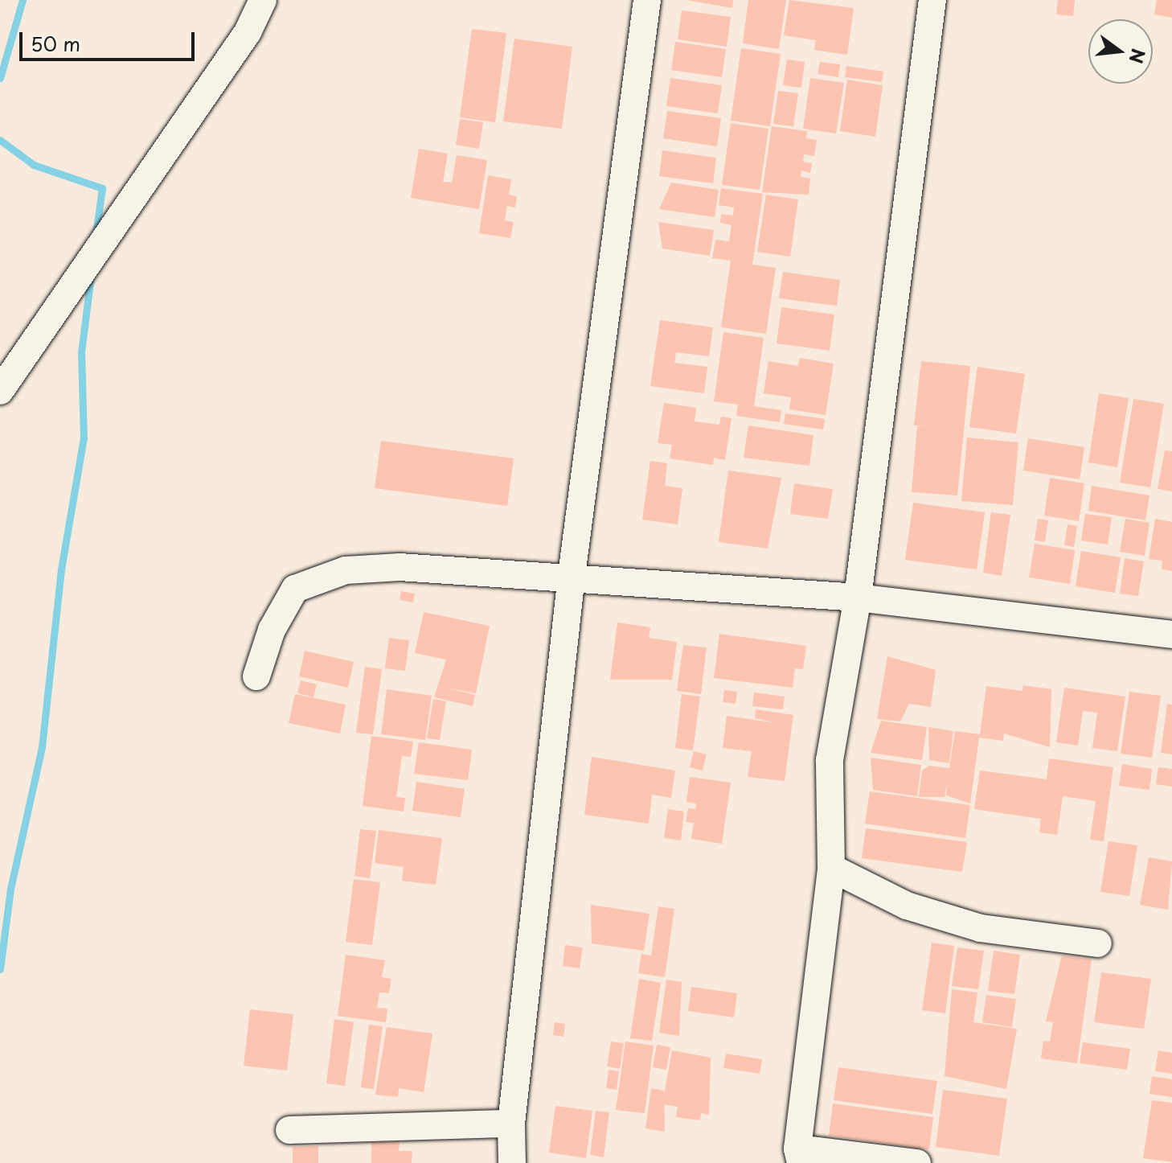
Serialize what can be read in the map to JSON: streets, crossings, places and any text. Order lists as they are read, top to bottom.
{
  "scale_bar": "50 m",
  "north": "right"
}
